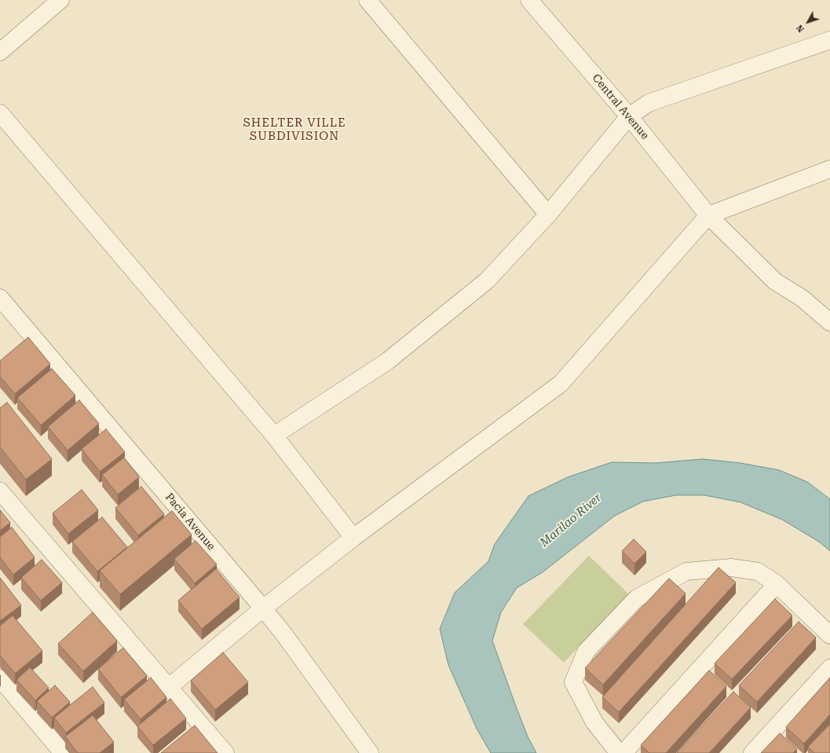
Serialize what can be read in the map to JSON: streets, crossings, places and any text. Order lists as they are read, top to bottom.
{
  "streets": {
    "street": ["Central Avenue", "Pacia Avenue"]
  },
  "districts": ["SHELTER VILLE SUBDIVISION"],
  "water": ["Marilao River"],
  "north": "bottom left"
}
